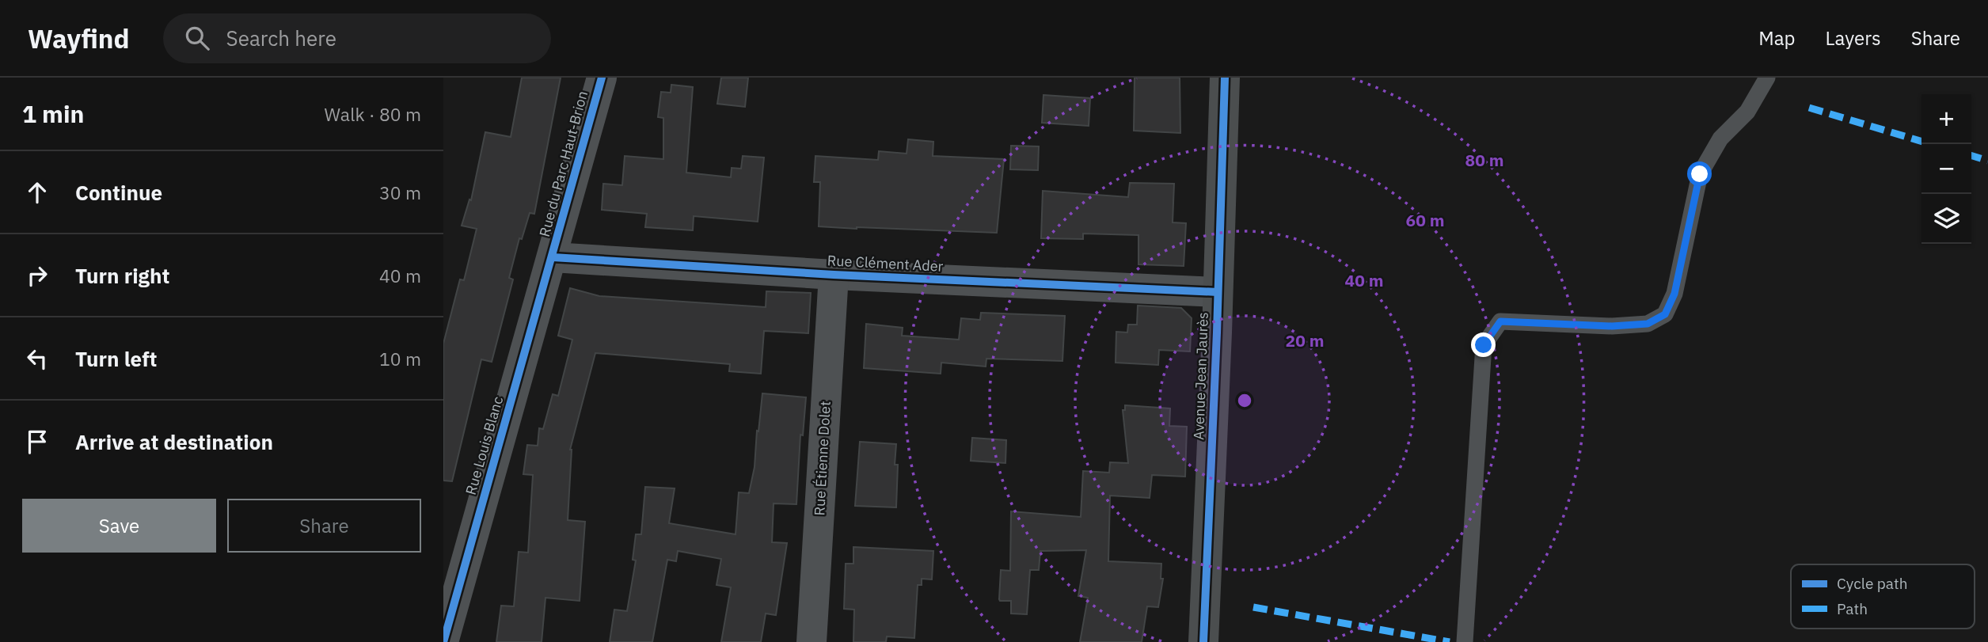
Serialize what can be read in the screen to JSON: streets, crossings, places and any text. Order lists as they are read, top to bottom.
{
  "streets": {
    "main road": ["Avenue Jean Jaurès"],
    "street": [
      "Rue du Parc Haut-Brion",
      "Rue Clément Ader",
      "Rue Louis Blanc",
      "Rue Étienne Dolet"
    ]
  },
  "crossings": [
    ["Rue du Parc Haut-Brion", "Rue Clément Ader"],
    ["Rue du Parc Haut-Brion", "Rue Louis Blanc"],
    ["Rue Clément Ader", "Avenue Jean Jaurès"],
    ["Rue Clément Ader", "Rue Louis Blanc"],
    ["Rue Clément Ader", "Rue Étienne Dolet"]
  ],
  "legend": ["Cycle path", "Path"],
  "page": {
    "header": "Wayfind",
    "search": "Search here",
    "nav": ["Map", "Layers", "Share"],
    "heading": ["1 min", "Walk · 80 m"],
    "map_buttons": ["+", "−"],
    "list": [
      ["Continue", "30 m"],
      ["Turn right", "40 m"],
      ["Turn left", "10 m"],
      "Arrive at destination"
    ],
    "buttons": ["Save", "Share"]
  },
  "rings": [
    "80 m",
    "60 m",
    "40 m",
    "20 m"
  ]
}
